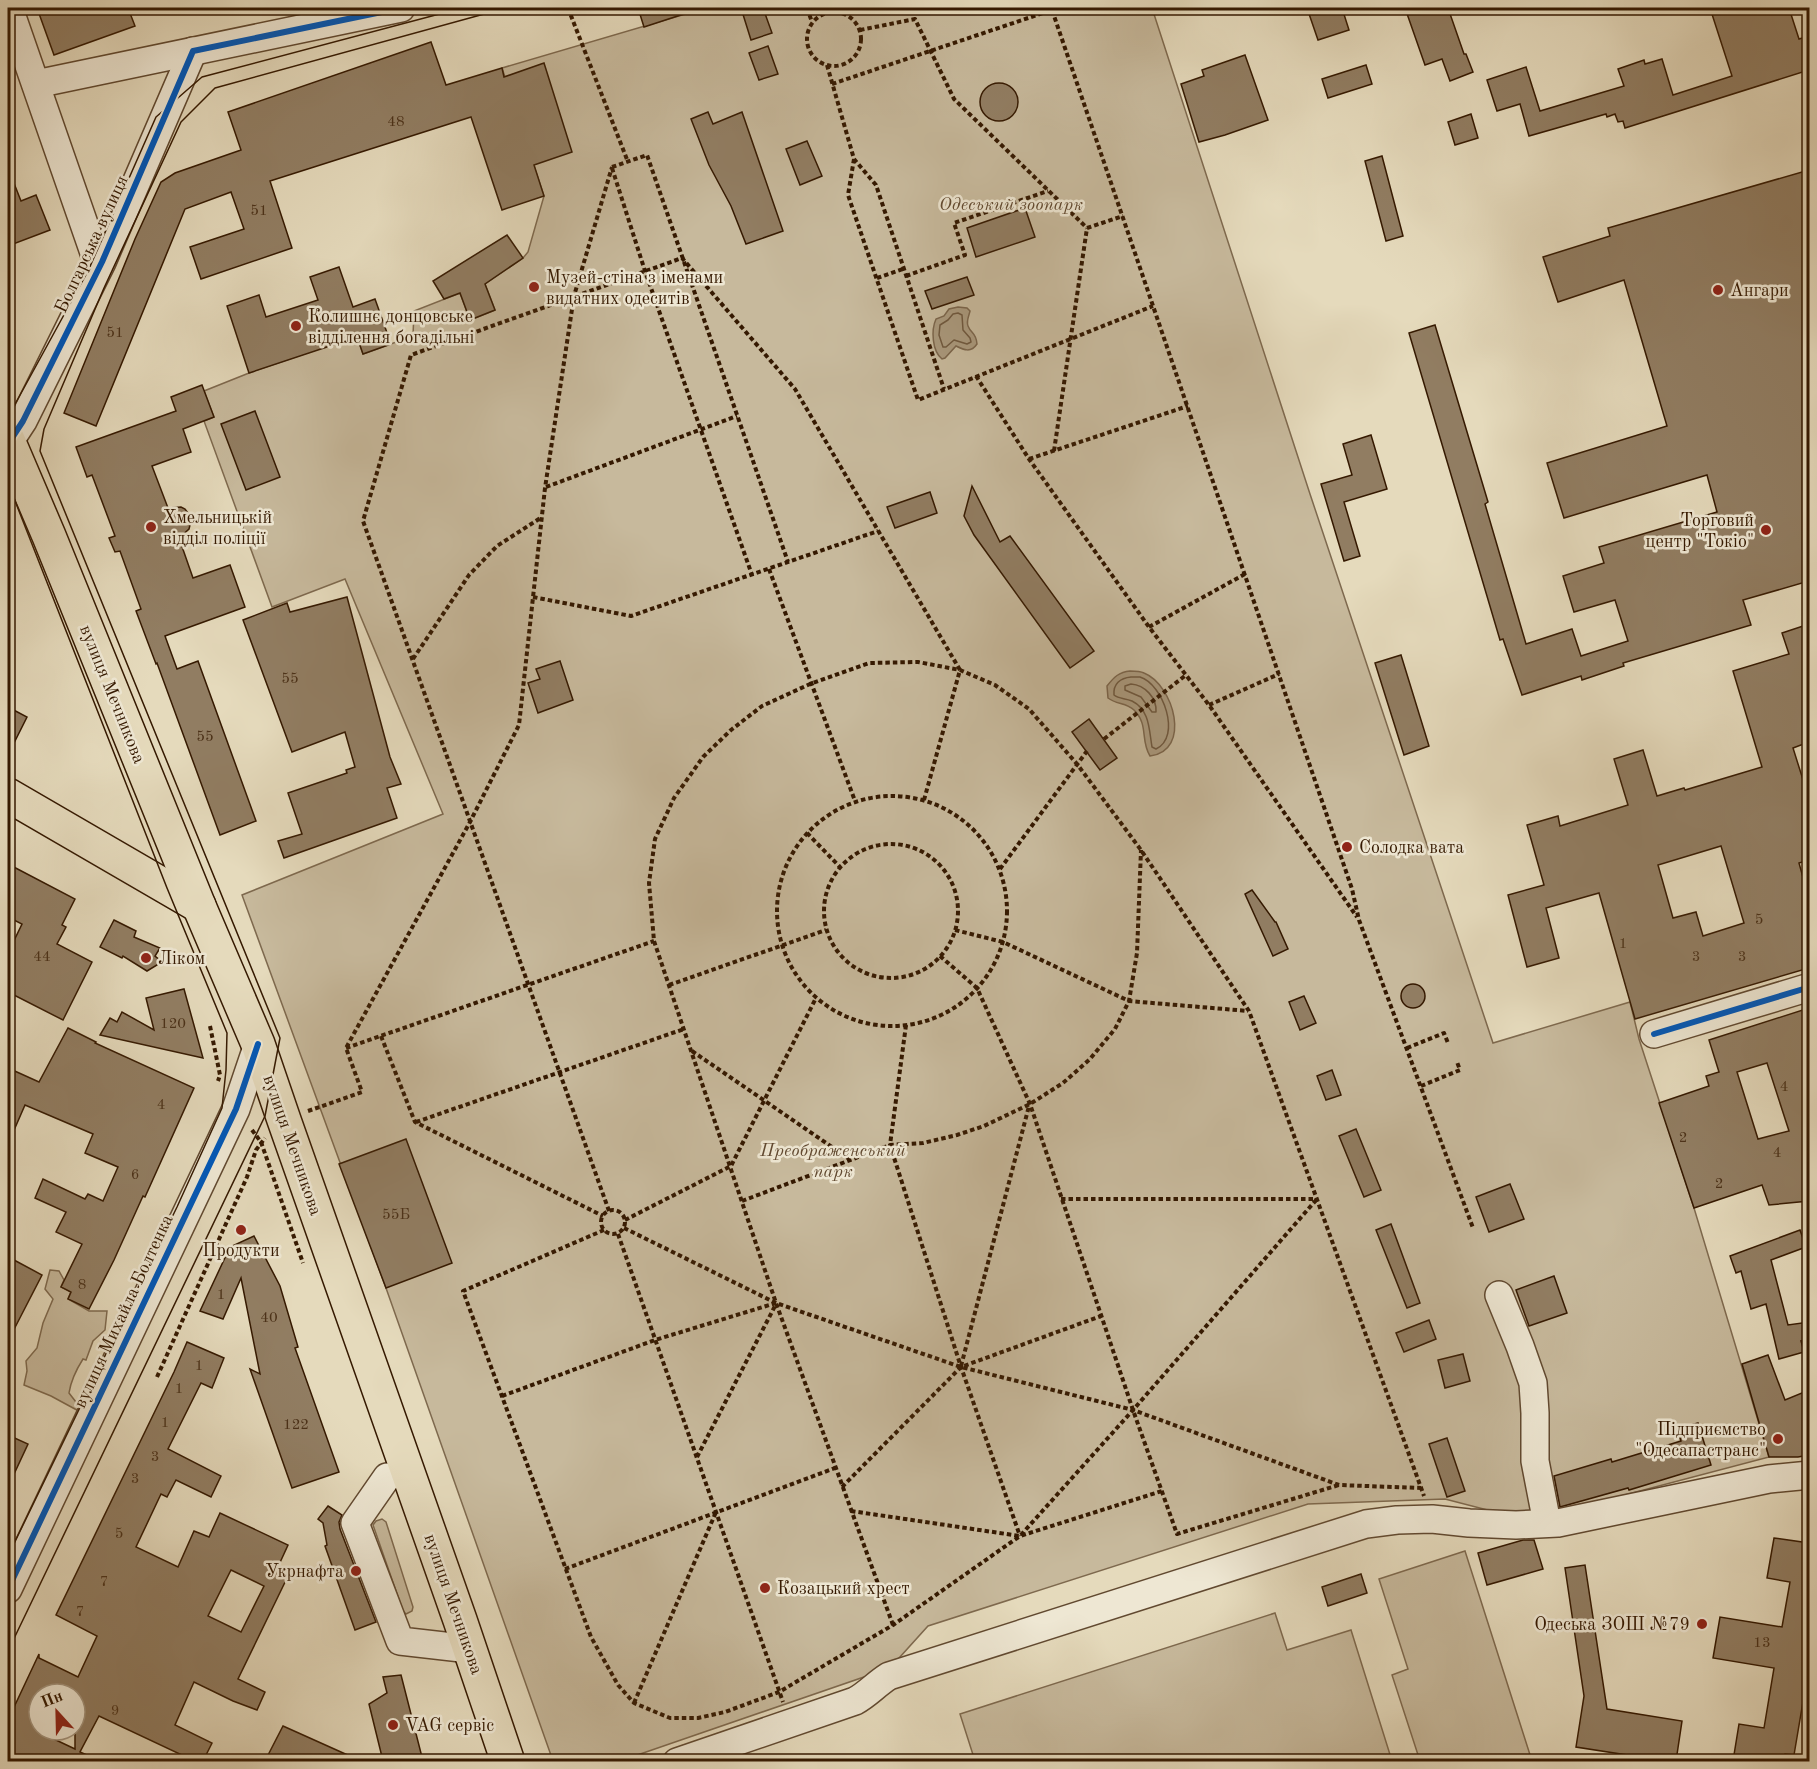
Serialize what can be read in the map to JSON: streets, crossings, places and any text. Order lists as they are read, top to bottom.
{
  "streets": {
    "main road": ["вулиця Мечникова"],
    "street": ["Болгарська вулиця", "вулиця Михайла Болтенка"]
  },
  "crossings": [
    ["Болгарська вулиця", "вулиця Мечникова"],
    ["вулиця Мечникова", "вулиця Михайла Болтенка"]
  ],
  "parks": ["Одеський зоопарк", "Преображенський парк"],
  "places": [
    "Музей-стіна з іменами видатних одеситів",
    "Ангари",
    "Колишнє донцовське відділення богадільні",
    "Хмельницькій відділ поліції",
    "Торговий центр \"Токіо\"",
    "Солодка вата",
    "Ліком",
    "Продукти",
    "Підприємство \"Одесапастранс\"",
    "Укрнафта",
    "Козацький хрест",
    "Одеська ЗОШ №79",
    "VAG сервіс"
  ],
  "house_numbers": [
    "48",
    "51",
    "51",
    "55",
    "55",
    "5",
    "1",
    "44",
    "3",
    "3",
    "120",
    "4",
    "4",
    "2",
    "4",
    "6",
    "2",
    "55Б",
    "8",
    "1",
    "40",
    "1",
    "1",
    "1",
    "122",
    "3",
    "3",
    "5",
    "7",
    "7",
    "13",
    "9"
  ],
  "north": "top"
}
